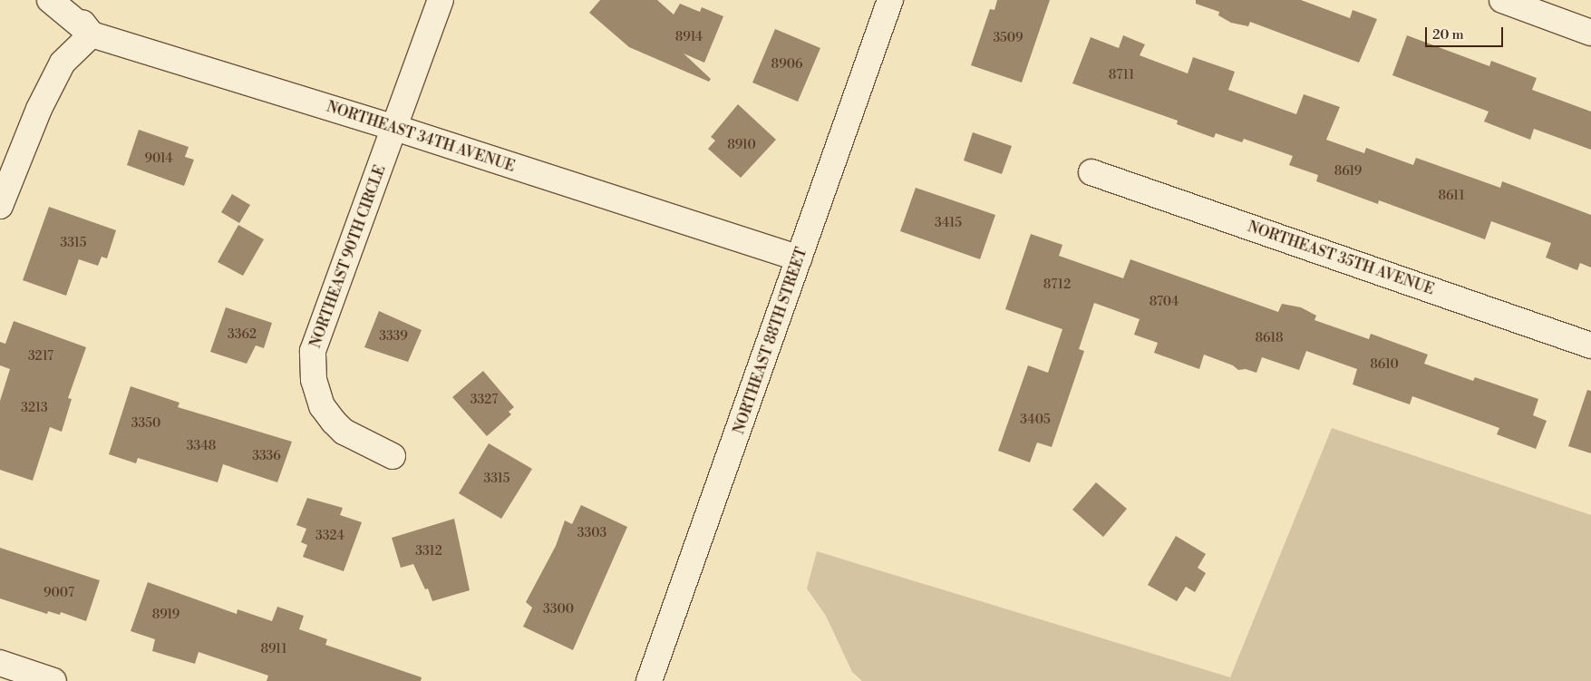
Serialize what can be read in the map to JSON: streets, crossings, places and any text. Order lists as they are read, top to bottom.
{
  "streets": {
    "street": [
      "NORTHEAST 34TH AVENUE",
      "NORTHEAST 90TH CIRCLE",
      "NORTHEAST 35TH AVENUE",
      "NORTHEAST 88TH STREET"
    ]
  },
  "crossings": [
    ["NORTHEAST 34TH AVENUE", "NORTHEAST 90TH CIRCLE"],
    ["NORTHEAST 34TH AVENUE", "NORTHEAST 88TH STREET"]
  ],
  "house_numbers": [
    "8914",
    "3509",
    "8906",
    "8711",
    "8910",
    "9014",
    "8619",
    "8611",
    "3415",
    "3315",
    "8712",
    "8704",
    "3362",
    "3339",
    "8618",
    "3217",
    "8610",
    "3327",
    "3213",
    "3405",
    "3350",
    "3348",
    "3336",
    "3315",
    "3303",
    "3324",
    "3312",
    "9007",
    "3300",
    "8919",
    "8911"
  ],
  "scale_bar": "20 m"
}
